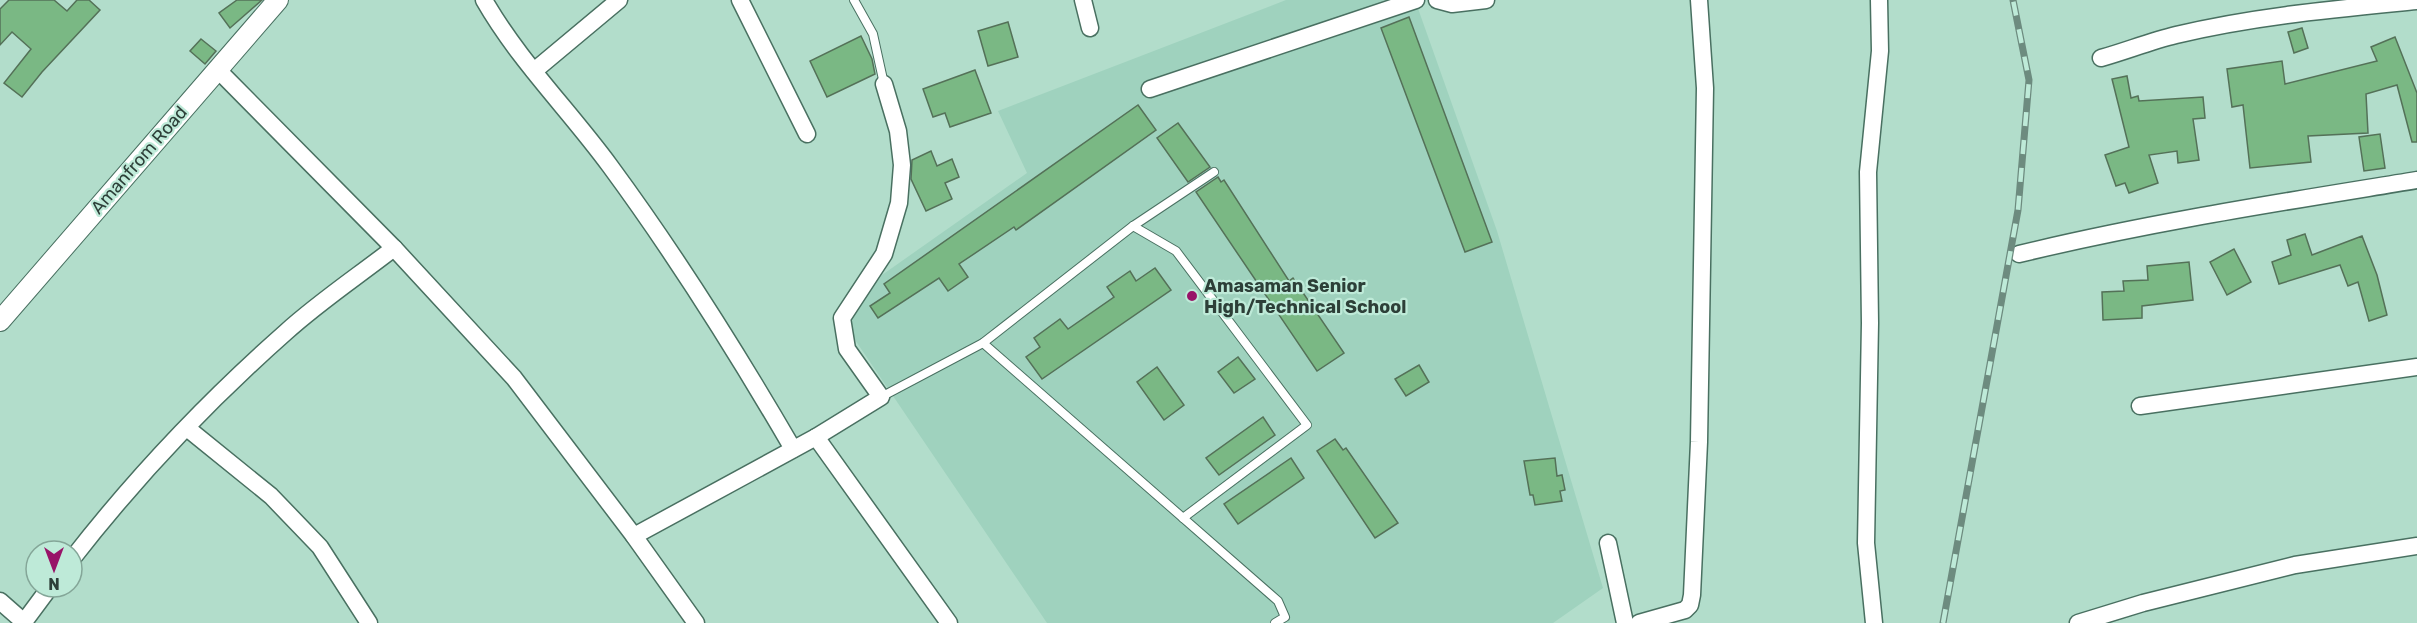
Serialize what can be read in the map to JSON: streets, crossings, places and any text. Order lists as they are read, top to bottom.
{
  "streets": {
    "street": ["Amanfrom Road"]
  },
  "places": ["Amasaman Senior High/Technical School"],
  "north": "bottom"
}
